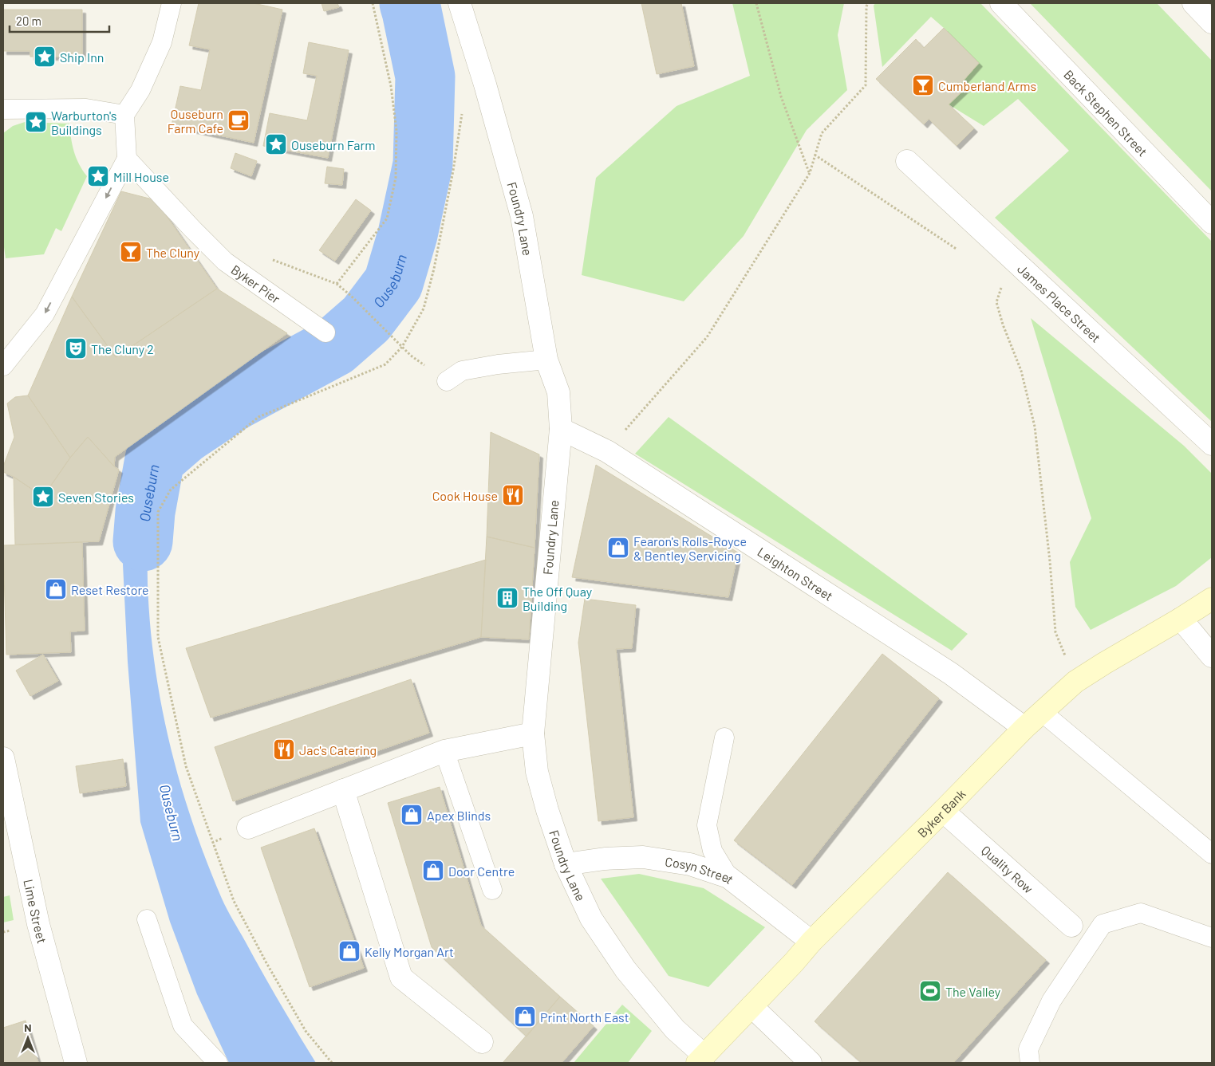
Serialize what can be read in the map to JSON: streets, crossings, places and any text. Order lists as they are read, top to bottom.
{
  "streets": {
    "main road": ["Byker Bank"],
    "street": [
      "Back Stephen Street",
      "Foundry Lane",
      "James Place Street",
      "Leighton Street",
      "Quality Row",
      "Cosyn Street",
      "Lime Street"
    ],
    "lane": ["Byker Pier"]
  },
  "crossings": [
    ["Foundry Lane", "Leighton Street"],
    ["Foundry Lane", "Byker Bank"],
    ["Foundry Lane", "Cosyn Street"],
    ["Leighton Street", "Byker Bank"],
    ["Byker Bank", "Quality Row"],
    ["Byker Bank", "Cosyn Street"]
  ],
  "water": ["Ouseburn"],
  "places": {
    "place": [
      "Ship Inn",
      "Warburton's Buildings",
      "Ouseburn Farm",
      "Mill House",
      "Seven Stories"
    ],
    "bar": ["Cumberland Arms", "The Cluny"],
    "cafe": ["Ouseburn Farm Cafe"],
    "theatre": ["The Cluny 2"],
    "restaurant": ["Cook House", "Jac's Catering"],
    "shop": [
      "Fearon's Rolls-Royce & Bentley Servicing",
      "Reset Restore",
      "Apex Blinds",
      "Door Centre",
      "Kelly Morgan Art",
      "Print North East"
    ],
    "building": ["The Off Quay Building"],
    "sports": ["The Valley"]
  },
  "scale_bar": "20 m",
  "north": "top"
}
